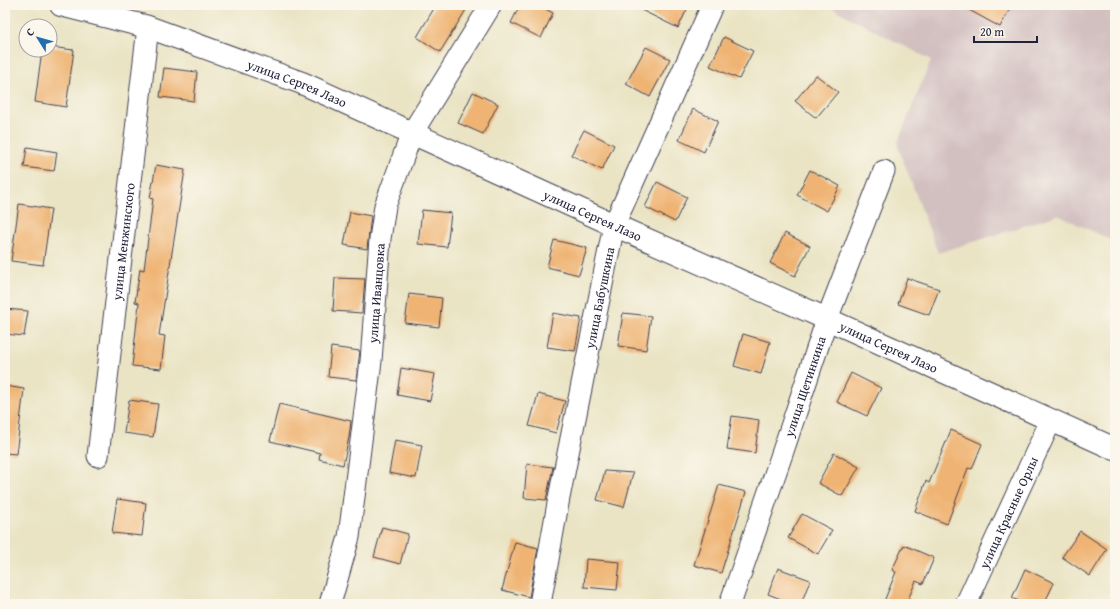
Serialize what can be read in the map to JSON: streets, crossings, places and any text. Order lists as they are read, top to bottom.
{
  "streets": {
    "main road": ["улица Сергея Лазо"],
    "street": [
      "улица Менжинского",
      "улица Иванцовка",
      "улица Бабушкина",
      "улица Щетинкина",
      "улица Красные Орлы"
    ]
  },
  "crossings": [
    ["улица Сергея Лазо", "улица Менжинского"],
    ["улица Сергея Лазо", "улица Иванцовка"],
    ["улица Сергея Лазо", "улица Бабушкина"],
    ["улица Сергея Лазо", "улица Щетинкина"],
    ["улица Сергея Лазо", "улица Красные Орлы"]
  ],
  "scale_bar": "20 m",
  "north": "top left"
}
